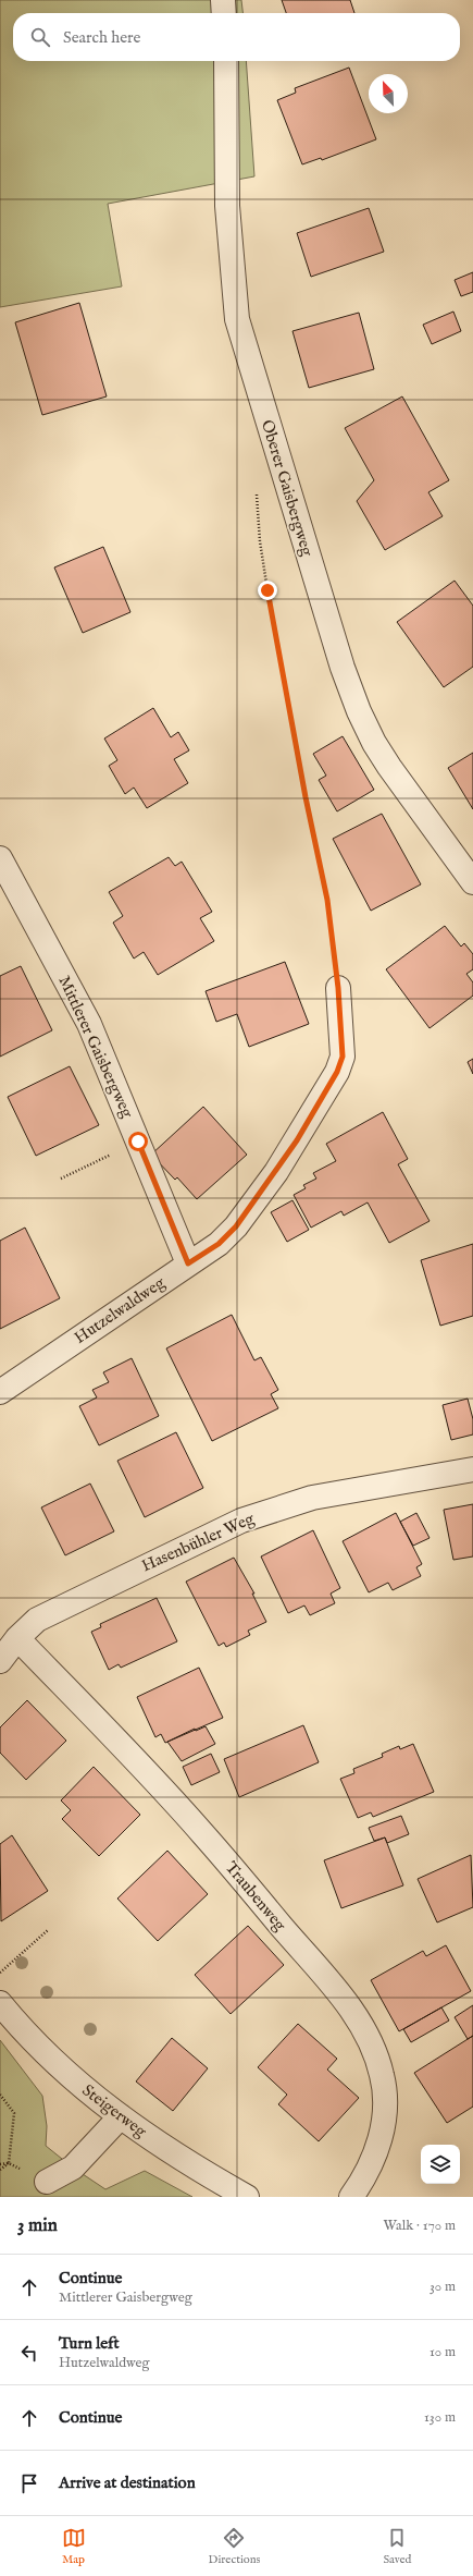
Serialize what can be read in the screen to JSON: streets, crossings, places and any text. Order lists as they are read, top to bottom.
{
  "streets": {
    "street": [
      "Oberer Gaisbergweg",
      "Mittlerer Gaisbergweg",
      "Hutzelwaldweg",
      "Hasenbühler Weg",
      "Traubenweg",
      "Steigerweg"
    ]
  },
  "crossings": [
    ["Mittlerer Gaisbergweg", "Hutzelwaldweg"],
    ["Hasenbühler Weg", "Traubenweg"]
  ],
  "north": "top left",
  "page": {
    "search": "Search here",
    "heading": ["3 min", "Walk · 170 m"],
    "list": [
      ["Continue", "Mittlerer Gaisbergweg", "30 m"],
      ["Turn left", "Hutzelwaldweg", "10 m"],
      ["Continue", "130 m"],
      "Arrive at destination"
    ],
    "nav": ["Map", "Directions", "Saved"]
  }
}
